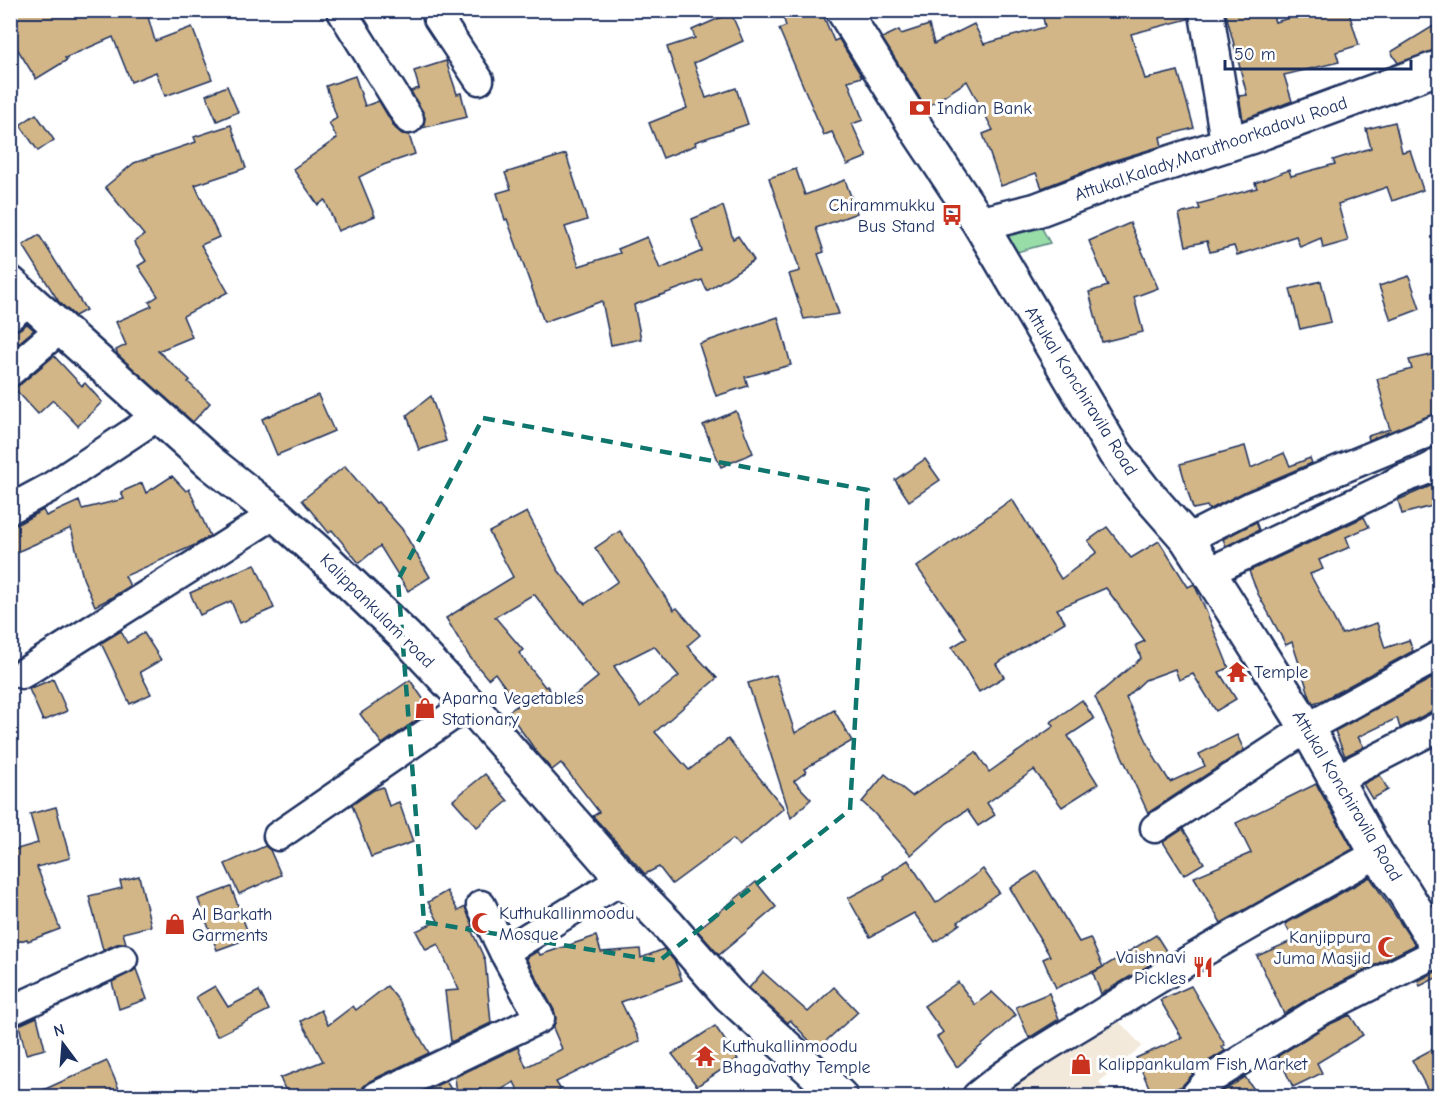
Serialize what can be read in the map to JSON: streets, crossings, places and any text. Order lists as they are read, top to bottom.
{
  "streets": {
    "street": ["Attukal,Kalady,Maruthoorkadavu Road", "Attukal Konchiravila Road", "Kalippankulam road"]
  },
  "crossings": [
    ["Attukal,Kalady,Maruthoorkadavu Road", "Attukal Konchiravila Road"]
  ],
  "places": {
    "bank": ["Indian Bank"],
    "bus stop": ["Chirammukku Bus Stand"],
    "temple": ["Temple", "Kuthukallinmoodu Bhagavathy Temple"],
    "shop": ["Aparna Vegetables Stationary", "Al Barkath Garments", "Kalippankulam Fish Market"],
    "mosque": ["Kuthukallinmoodu Mosque", "Kanjippura Juma Masjid"],
    "restaurant": ["Vaishnavi Pickles"]
  },
  "scale_bar": "50 m",
  "north": "top"
}
